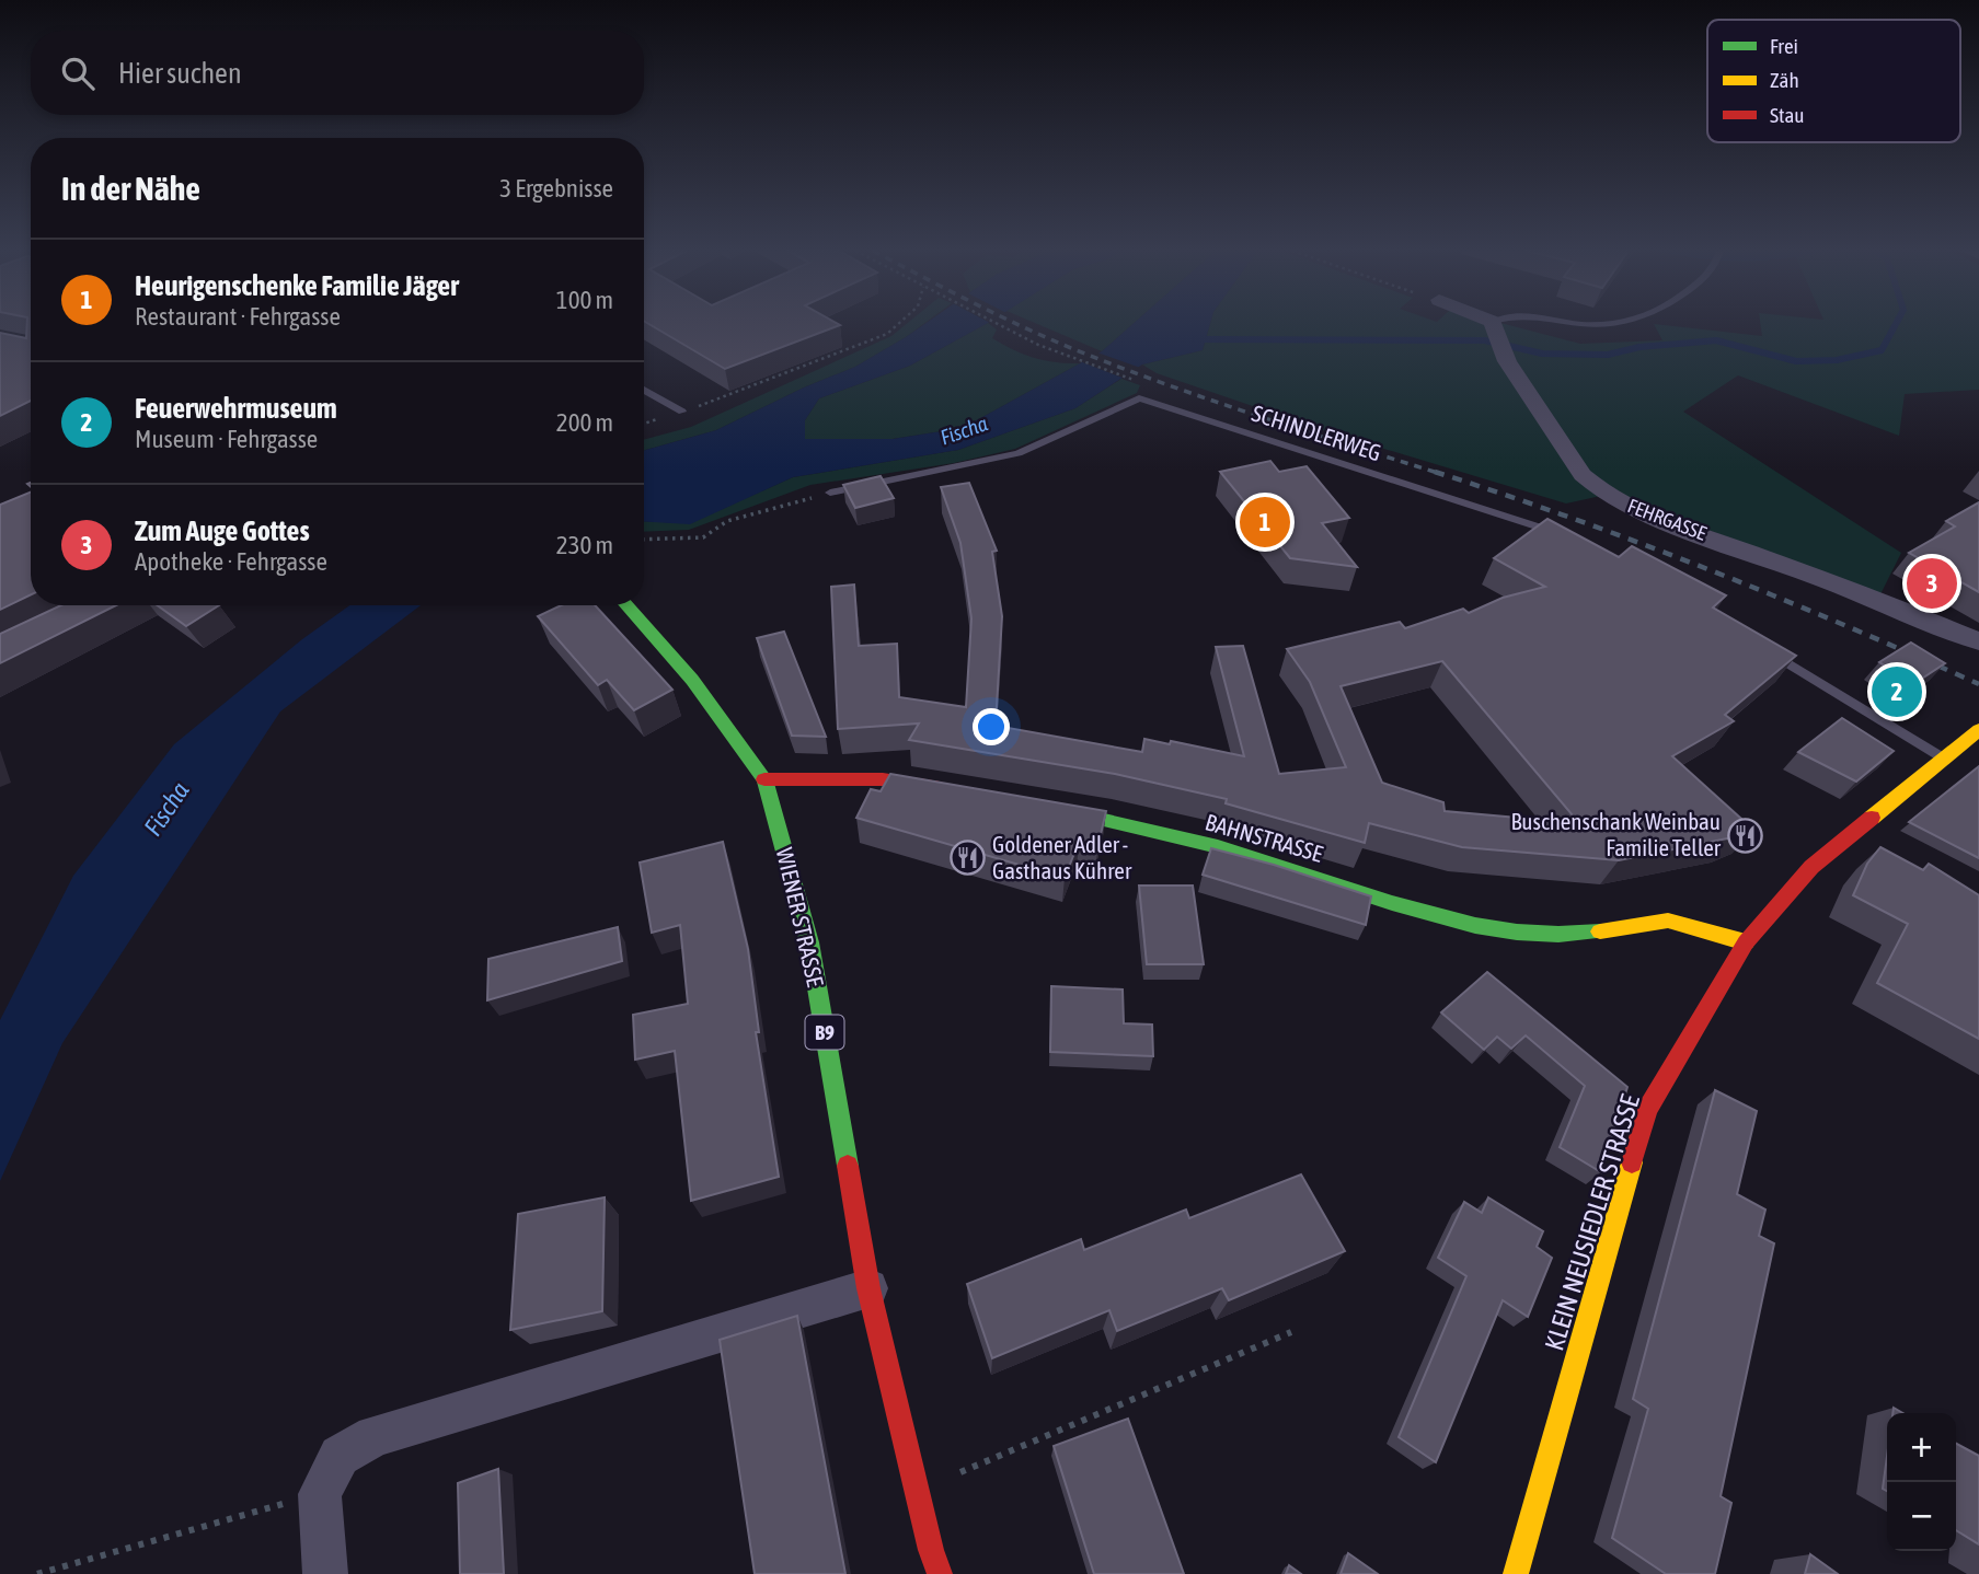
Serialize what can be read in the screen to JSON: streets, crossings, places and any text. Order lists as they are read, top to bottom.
{
  "streets": {
    "main road": [
      "BAHNSTRASSE",
      "WIENER STRASSE",
      "B9",
      "KLEIN NEUSIEDLER STRASSE"
    ],
    "street": ["FEHRGASSE"],
    "lane": ["SCHINDLERWEG"]
  },
  "crossings": [
    ["BAHNSTRASSE", "KLEIN NEUSIEDLER STRASSE"]
  ],
  "water": ["Fischa"],
  "places": {
    "restaurant": ["Buschenschank Weinbau Familie Teller", "Goldener Adler - Gasthaus Kührer"]
  },
  "legend": ["Frei", "Zäh", "Stau"],
  "page": {
    "search": "Hier suchen",
    "heading": ["In der Nähe", "3 Ergebnisse"],
    "list": [
      {
        "mark": "1",
        "name": "Heurigenschenke Familie Jäger",
        "note": "Restaurant · Fehrgasse",
        "value": "100 m"
      },
      {
        "mark": "2",
        "name": "Feuerwehrmuseum",
        "note": "Museum · Fehrgasse",
        "value": "200 m"
      },
      {
        "mark": "3",
        "name": "Zum Auge Gottes",
        "note": "Apotheke · Fehrgasse",
        "value": "230 m"
      }
    ],
    "pins": ["1", "3", "2"],
    "map_buttons": ["+", "−"]
  }
}
